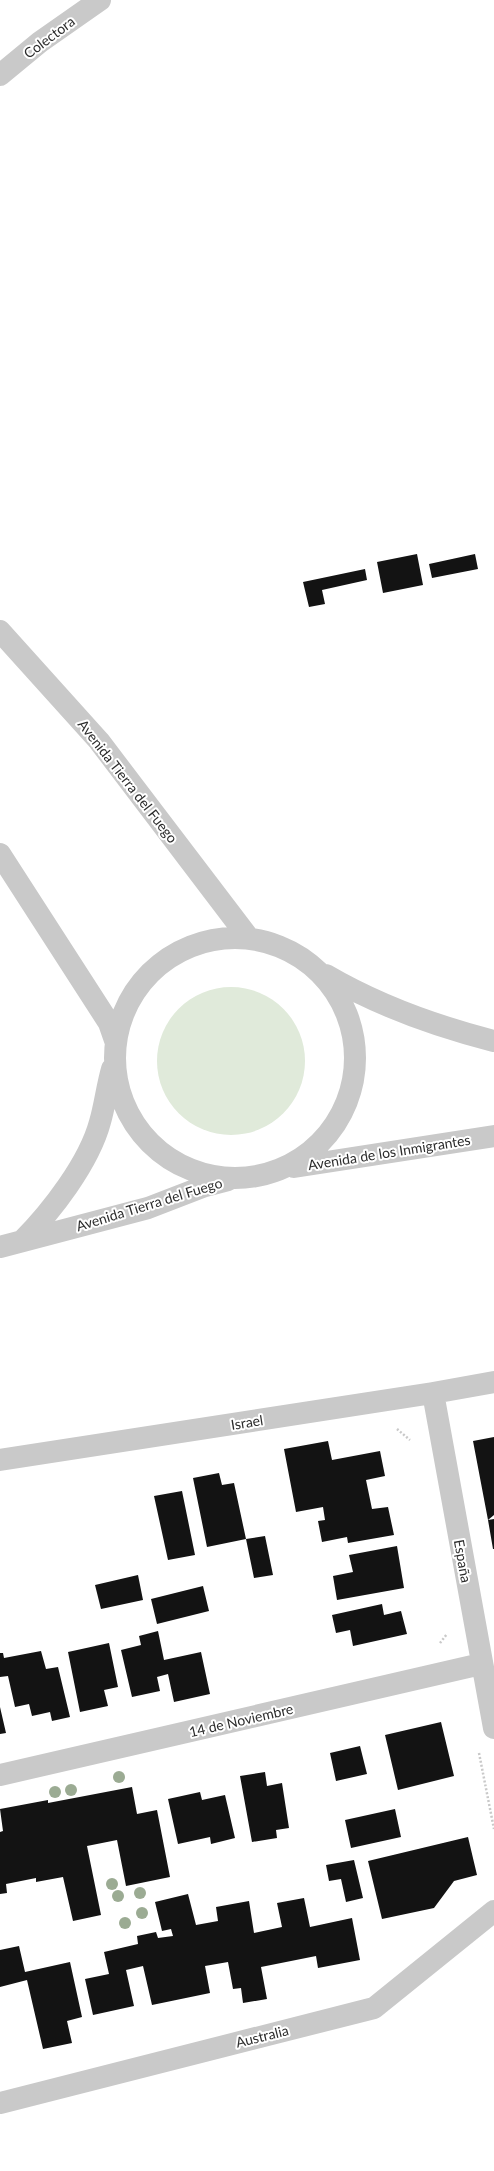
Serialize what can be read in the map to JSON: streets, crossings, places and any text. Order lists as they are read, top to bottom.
{
  "streets": {
    "street": [
      "Colectora",
      "Avenida Tierra del Fuego",
      "Avenida de los Inmigrantes",
      "Israel",
      "España",
      "14 de Noviembre",
      "Australia"
    ]
  },
  "crossings": [
    ["Israel", "España"],
    ["España", "14 de Noviembre"]
  ]
}
